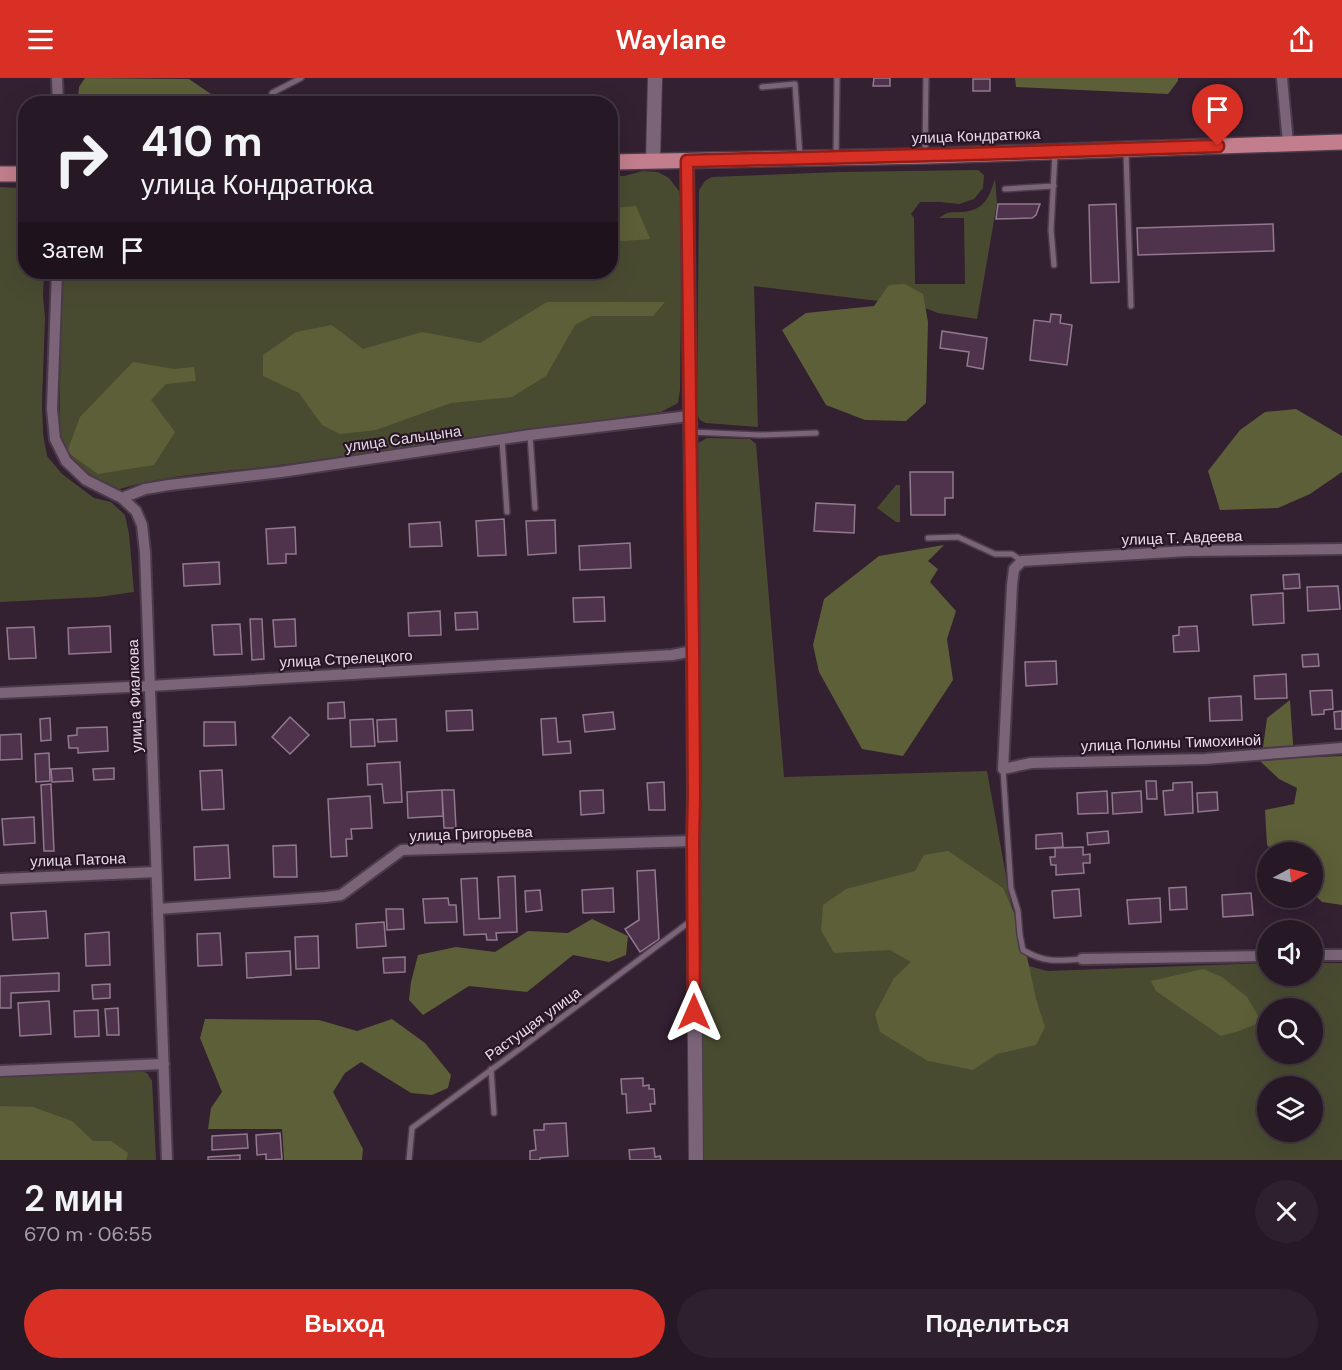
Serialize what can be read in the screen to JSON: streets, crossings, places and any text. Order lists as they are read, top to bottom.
{
  "streets": {
    "main road": ["улица Кондратюка"],
    "street": [
      "улица Сальцына",
      "улица Т. Авдеева",
      "улица Стрелецкого",
      "улица Фиалкова",
      "улица Полины Тимохиной",
      "улица Григорьева",
      "улица Патона"
    ],
    "lane": ["Растущая улица"]
  },
  "crossings": [
    ["улица Сальцына", "улица Фиалкова"],
    ["улица Стрелецкого", "улица Фиалкова"],
    ["улица Фиалкова", "улица Григорьева"],
    ["улица Фиалкова", "улица Патона"]
  ],
  "north": "right",
  "page": {
    "header": "Waylane",
    "turn": ["410 m", "улица Кондратюка"],
    "then": "Затем",
    "heading": ["2 мин", "670 m · 06:55"],
    "buttons": ["Выход", "Поделиться"]
  }
}
